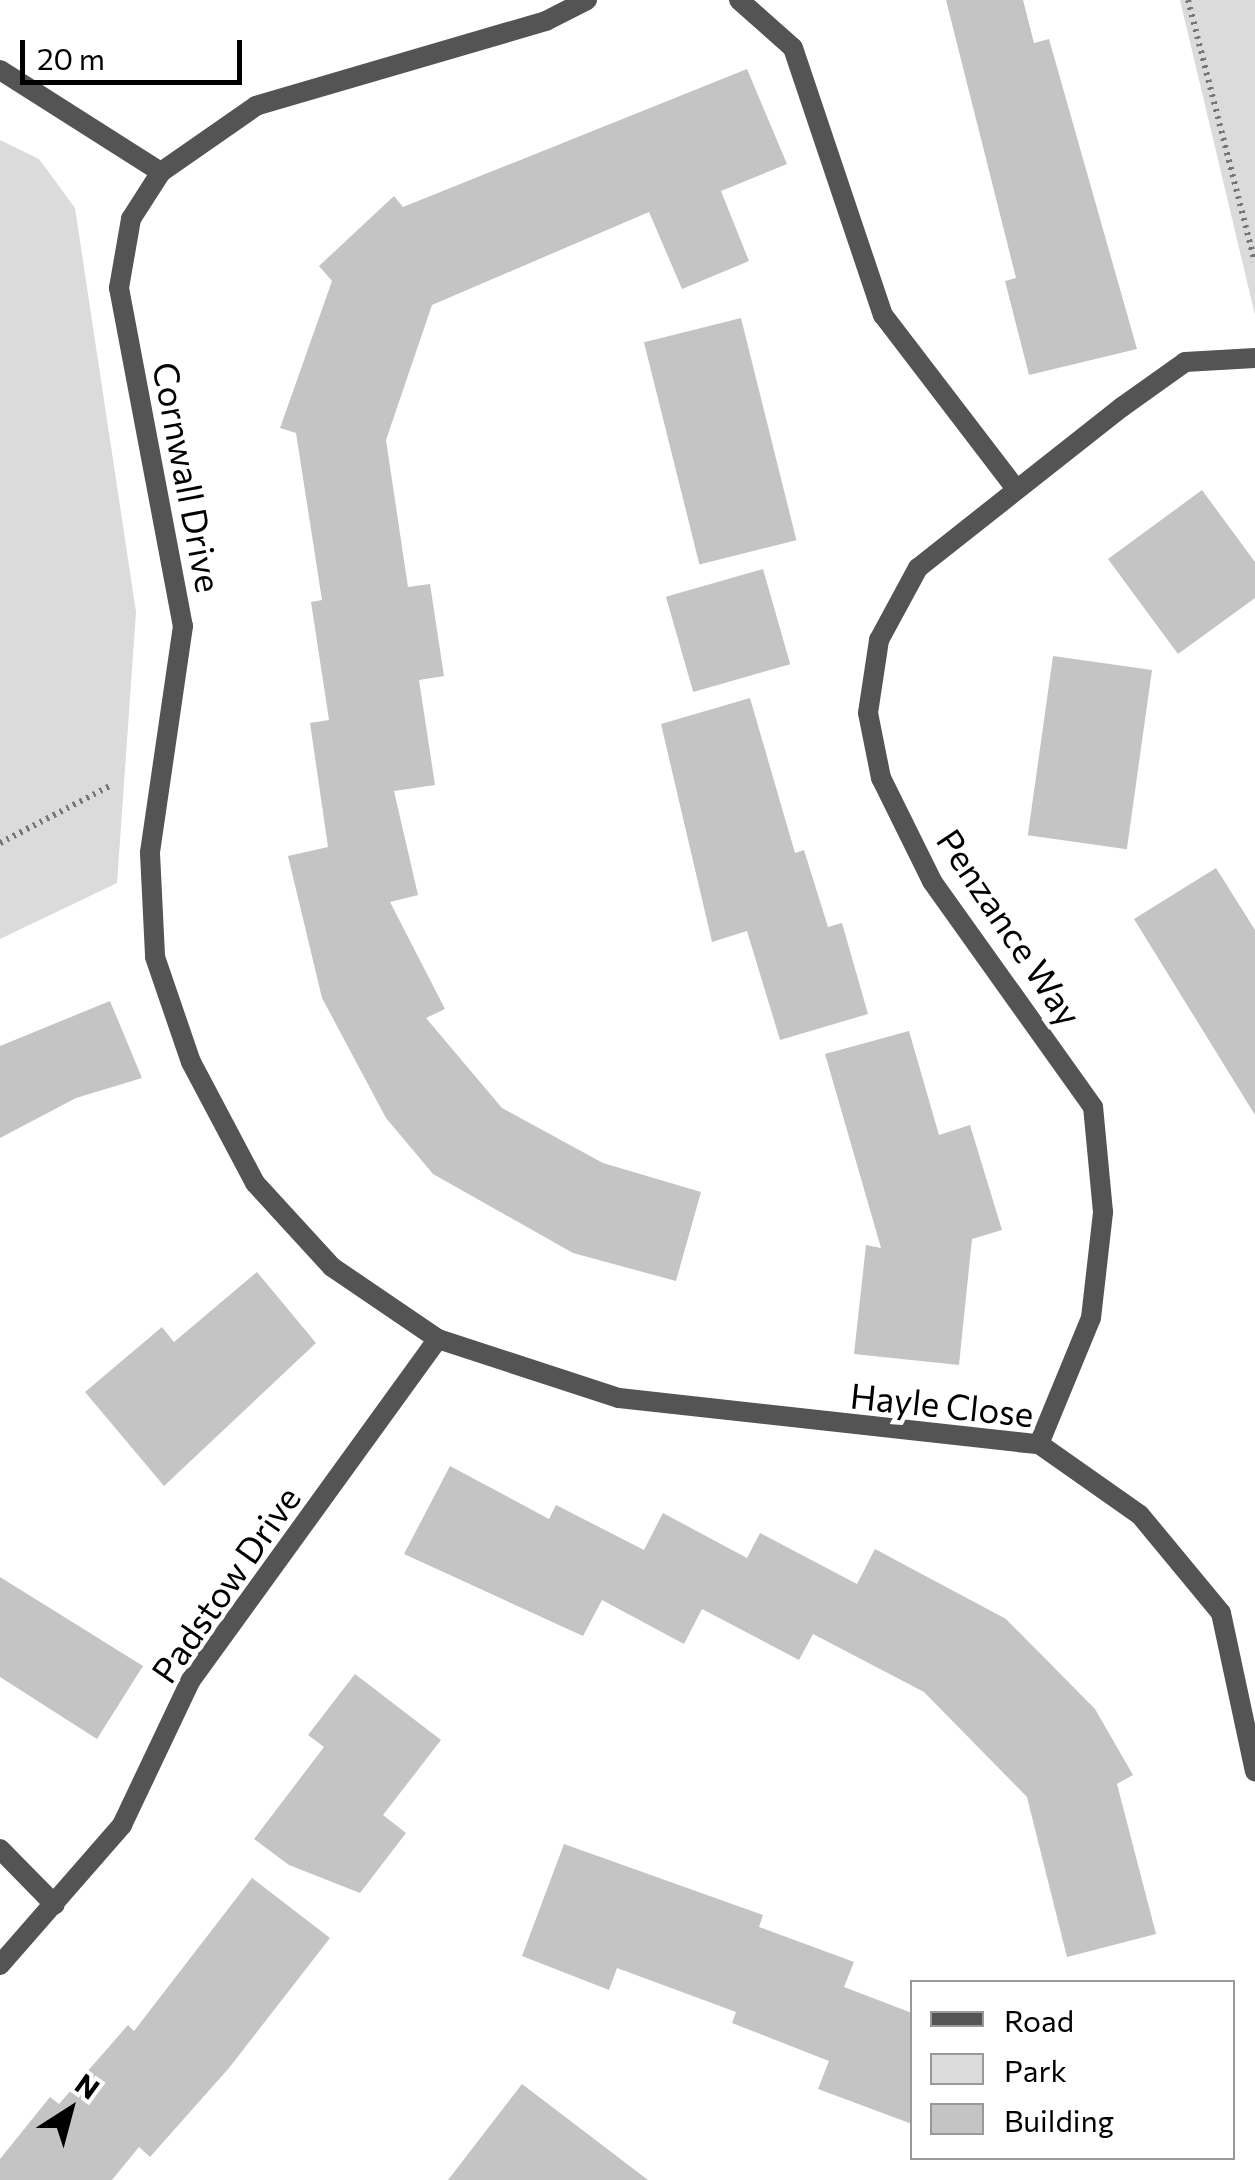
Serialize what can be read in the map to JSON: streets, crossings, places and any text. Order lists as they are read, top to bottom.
{
  "streets": {
    "street": [
      "Cornwall Drive",
      "Penzance Way",
      "Hayle Close",
      "Padstow Drive"
    ]
  },
  "crossings": [
    ["Cornwall Drive", "Hayle Close"],
    ["Cornwall Drive", "Padstow Drive"],
    ["Penzance Way", "Hayle Close"],
    ["Hayle Close", "Padstow Drive"]
  ],
  "legend": ["Road", "Park", "Building"],
  "scale_bar": "20 m",
  "north": "top right"
}
